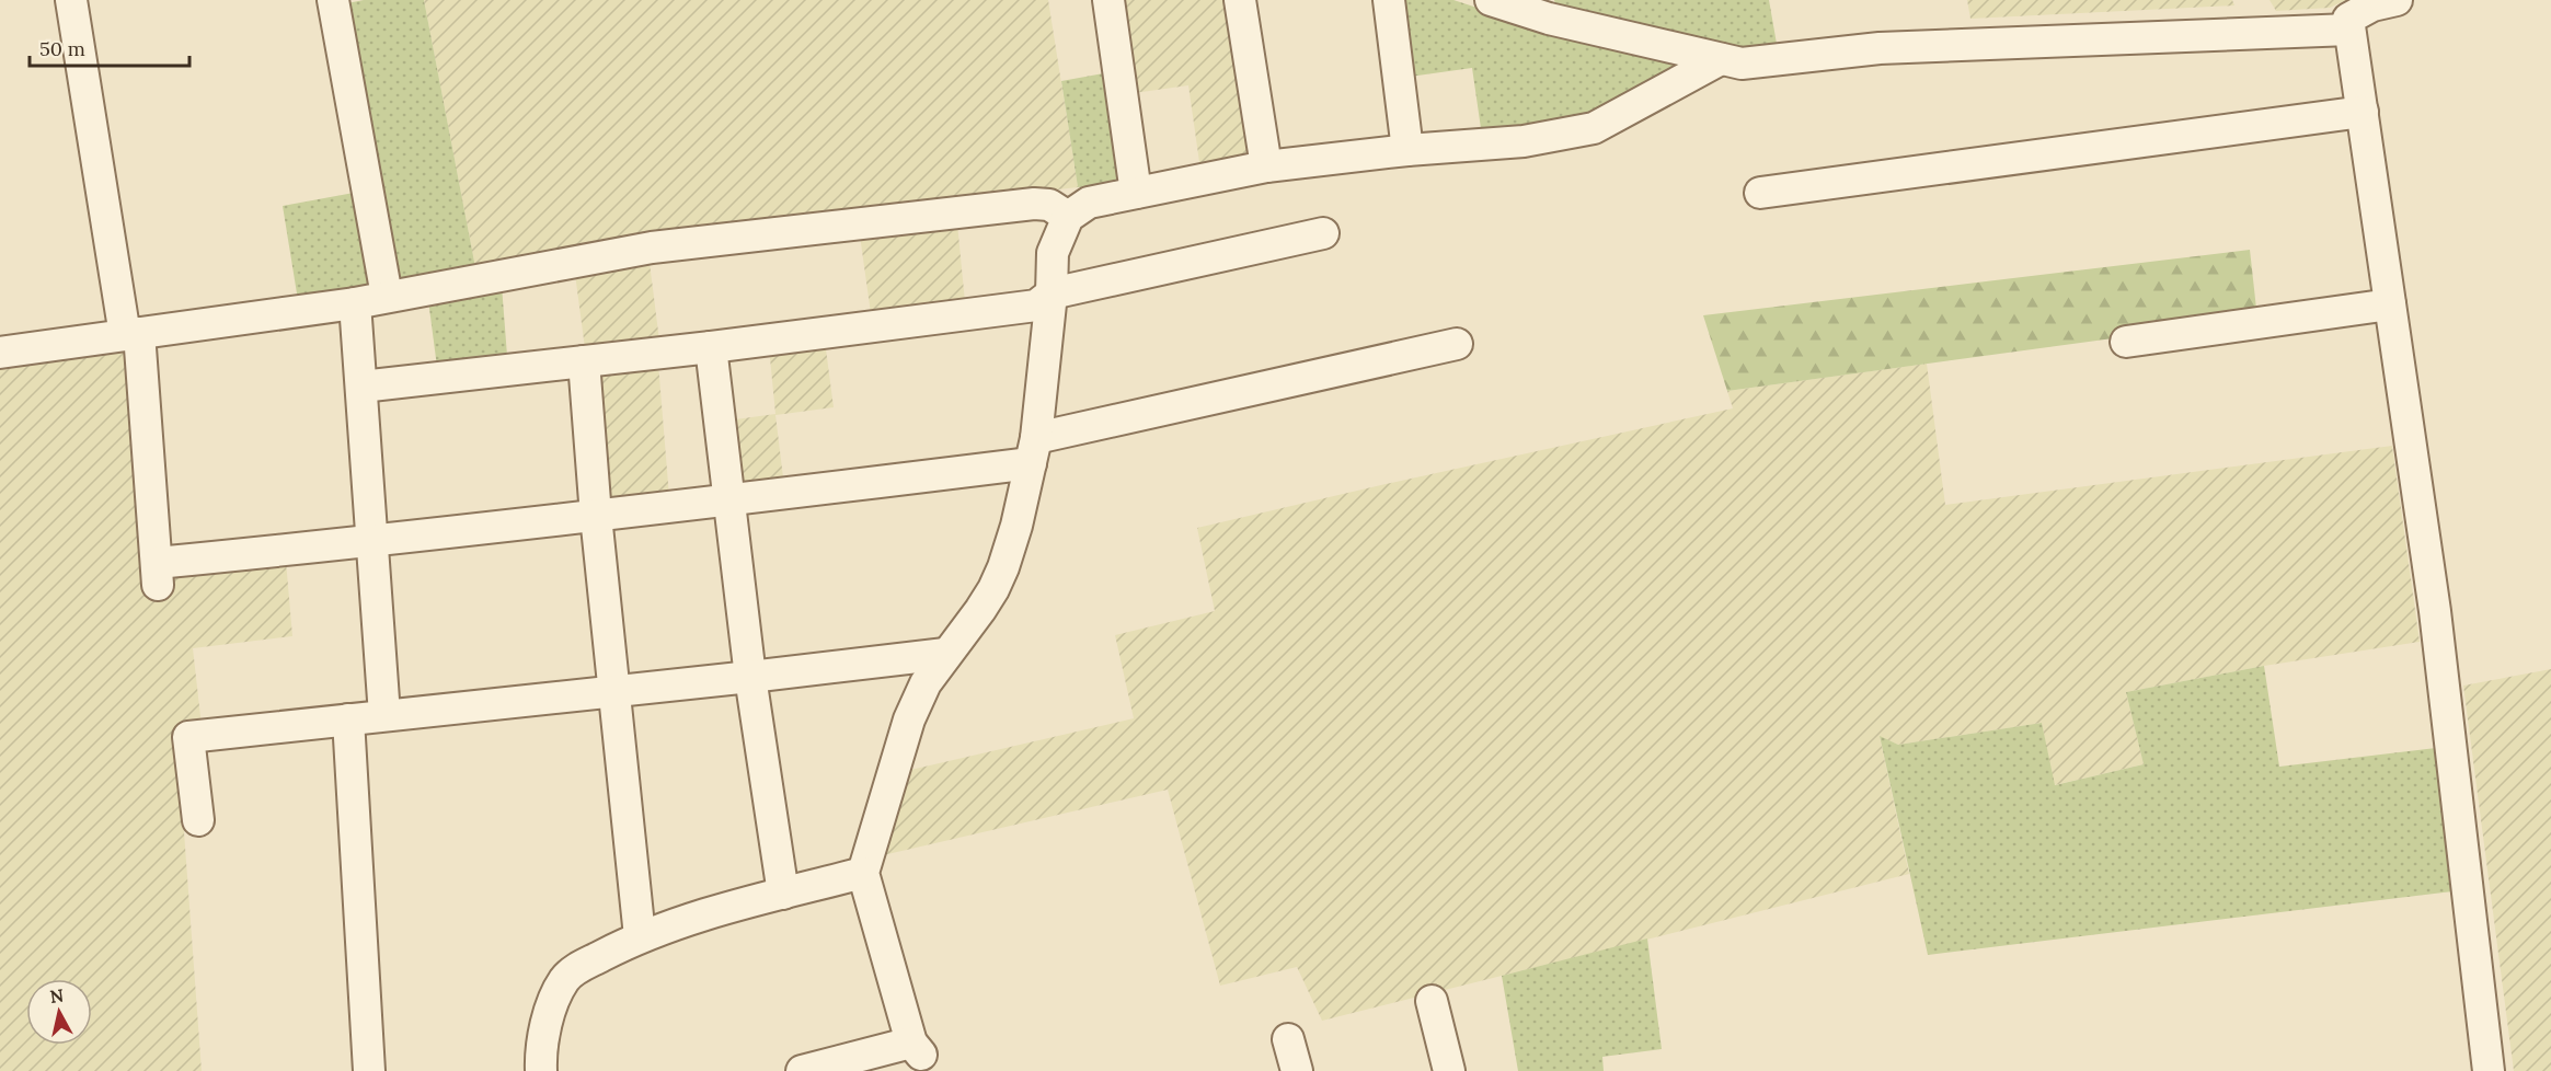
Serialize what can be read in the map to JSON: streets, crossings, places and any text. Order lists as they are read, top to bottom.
{
  "scale_bar": "50 m",
  "north": "top"
}
